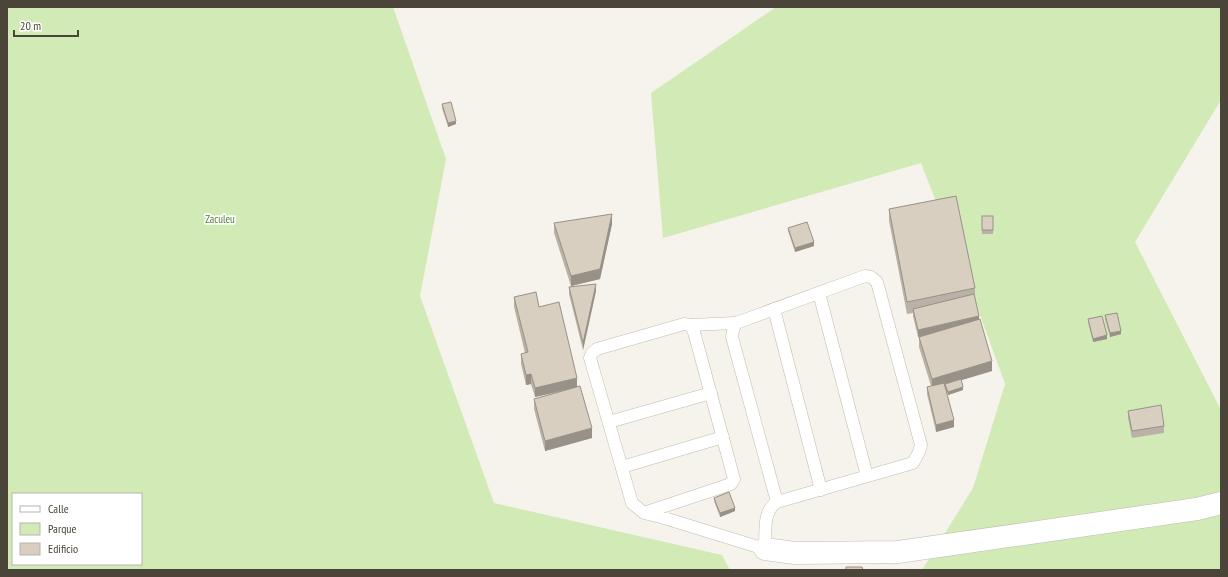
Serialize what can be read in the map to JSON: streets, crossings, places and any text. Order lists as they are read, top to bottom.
{
  "parks": ["Zaculeu"],
  "legend": ["Calle", "Parque", "Edificio"],
  "scale_bar": "20 m"
}
